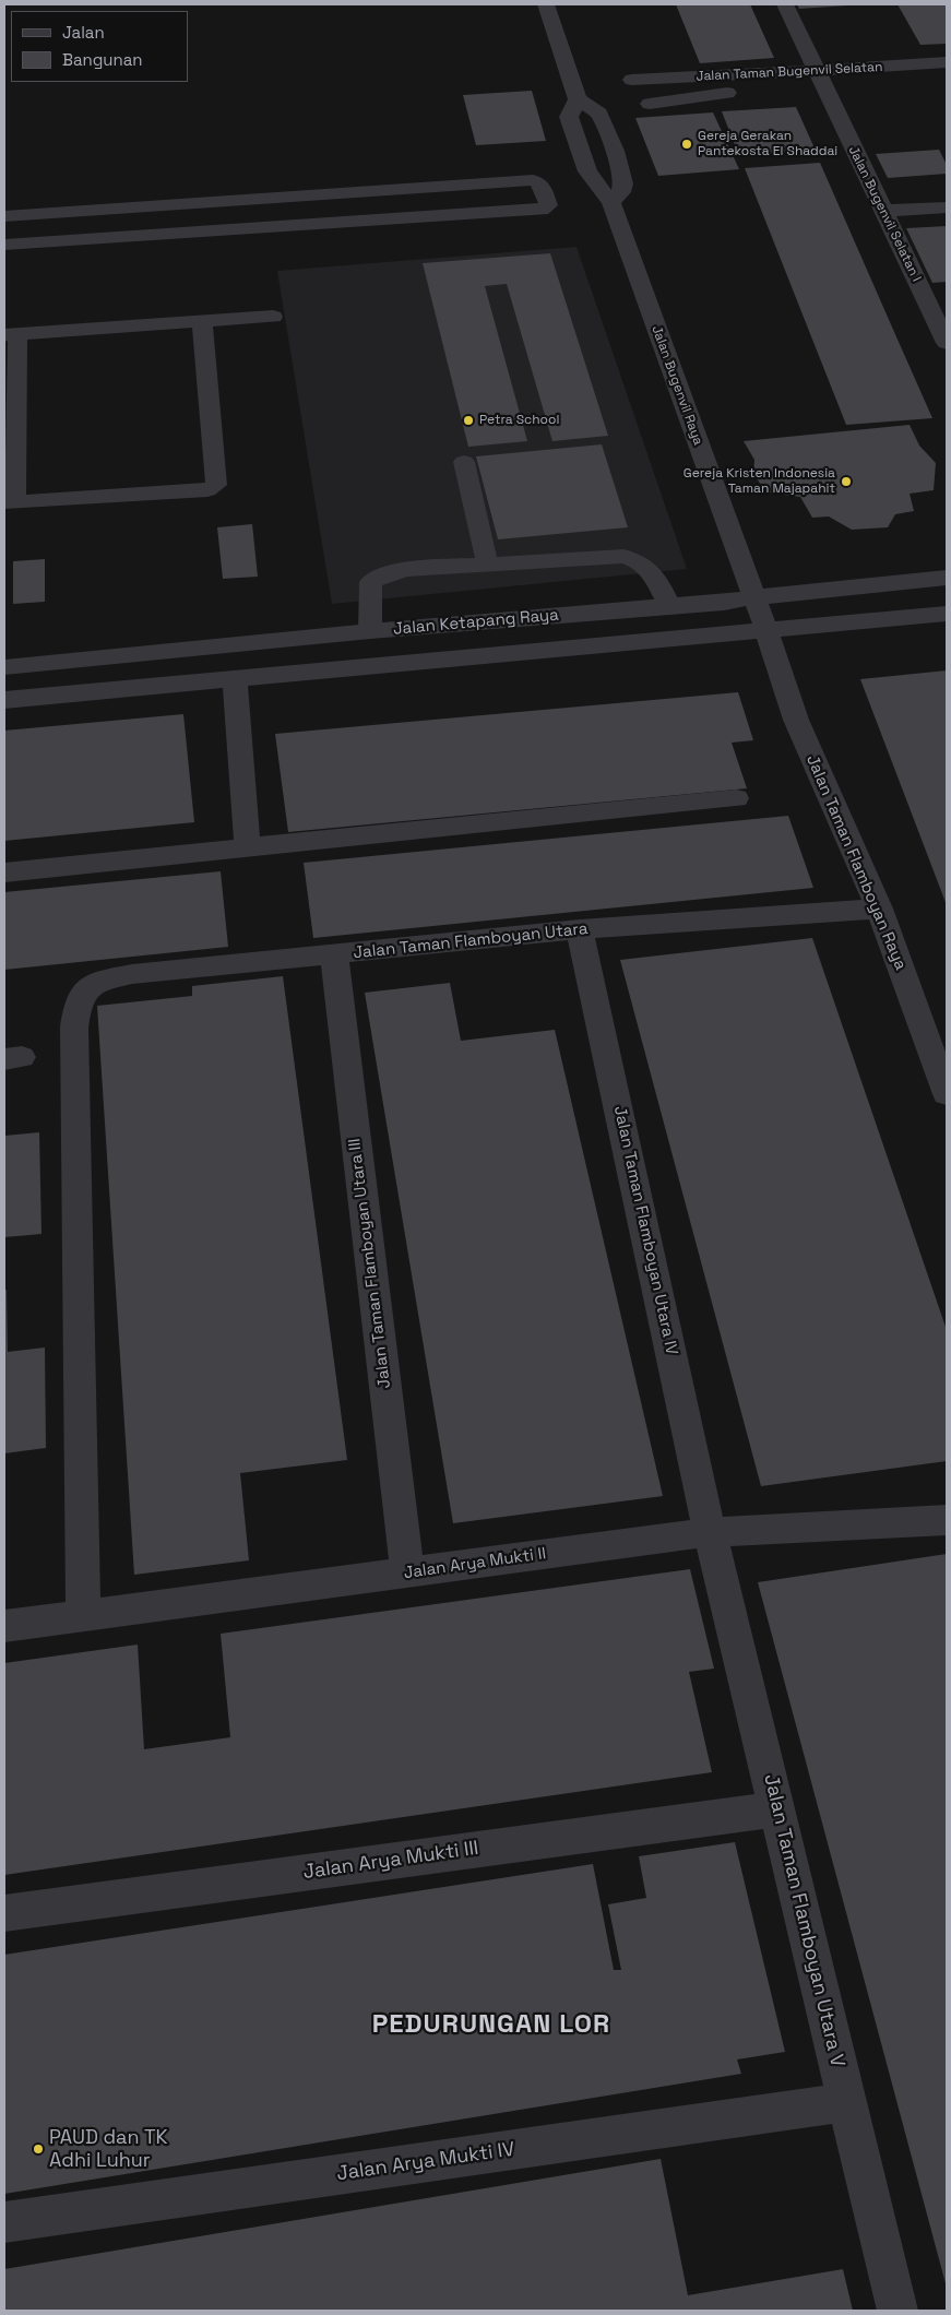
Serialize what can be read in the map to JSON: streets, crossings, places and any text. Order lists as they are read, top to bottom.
{
  "streets": {
    "street": [
      "Jalan Taman Bugenvil Selatan",
      "Jalan Bugenvil Selatan I",
      "Jalan Bugenvil Raya",
      "Jalan Ketapang Raya",
      "Jalan Taman Flamboyan Raya",
      "Jalan Taman Flamboyan Utara",
      "Jalan Taman Flamboyan Utara IV",
      "Jalan Taman Flamboyan Utara III",
      "Jalan Arya Mukti II",
      "Jalan Arya Mukti III",
      "Jalan Taman Flamboyan Utara V",
      "Jalan Arya Mukti IV"
    ]
  },
  "crossings": [
    ["Jalan Taman Bugenvil Selatan", "Jalan Bugenvil Selatan I"],
    ["Jalan Bugenvil Raya", "Jalan Ketapang Raya"],
    ["Jalan Bugenvil Raya", "Jalan Taman Flamboyan Raya"],
    ["Jalan Ketapang Raya", "Jalan Taman Flamboyan Raya"],
    ["Jalan Taman Flamboyan Raya", "Jalan Taman Flamboyan Utara"],
    ["Jalan Taman Flamboyan Utara", "Jalan Taman Flamboyan Utara IV"],
    ["Jalan Taman Flamboyan Utara", "Jalan Taman Flamboyan Utara III"],
    ["Jalan Taman Flamboyan Utara", "Jalan Arya Mukti II"],
    ["Jalan Taman Flamboyan Utara IV", "Jalan Arya Mukti II"],
    ["Jalan Taman Flamboyan Utara IV", "Jalan Taman Flamboyan Utara V"],
    ["Jalan Taman Flamboyan Utara III", "Jalan Arya Mukti II"],
    ["Jalan Arya Mukti II", "Jalan Taman Flamboyan Utara V"],
    ["Jalan Arya Mukti III", "Jalan Taman Flamboyan Utara V"],
    ["Jalan Taman Flamboyan Utara V", "Jalan Arya Mukti IV"]
  ],
  "districts": ["PEDURUNGAN LOR"],
  "places": [
    "Gereja Gerakan Pantekosta El Shaddai",
    "Petra School",
    "Gereja Kristen Indonesia Taman Majapahit",
    "PAUD dan TK Adhi Luhur"
  ],
  "legend": ["Jalan", "Bangunan"]
}
